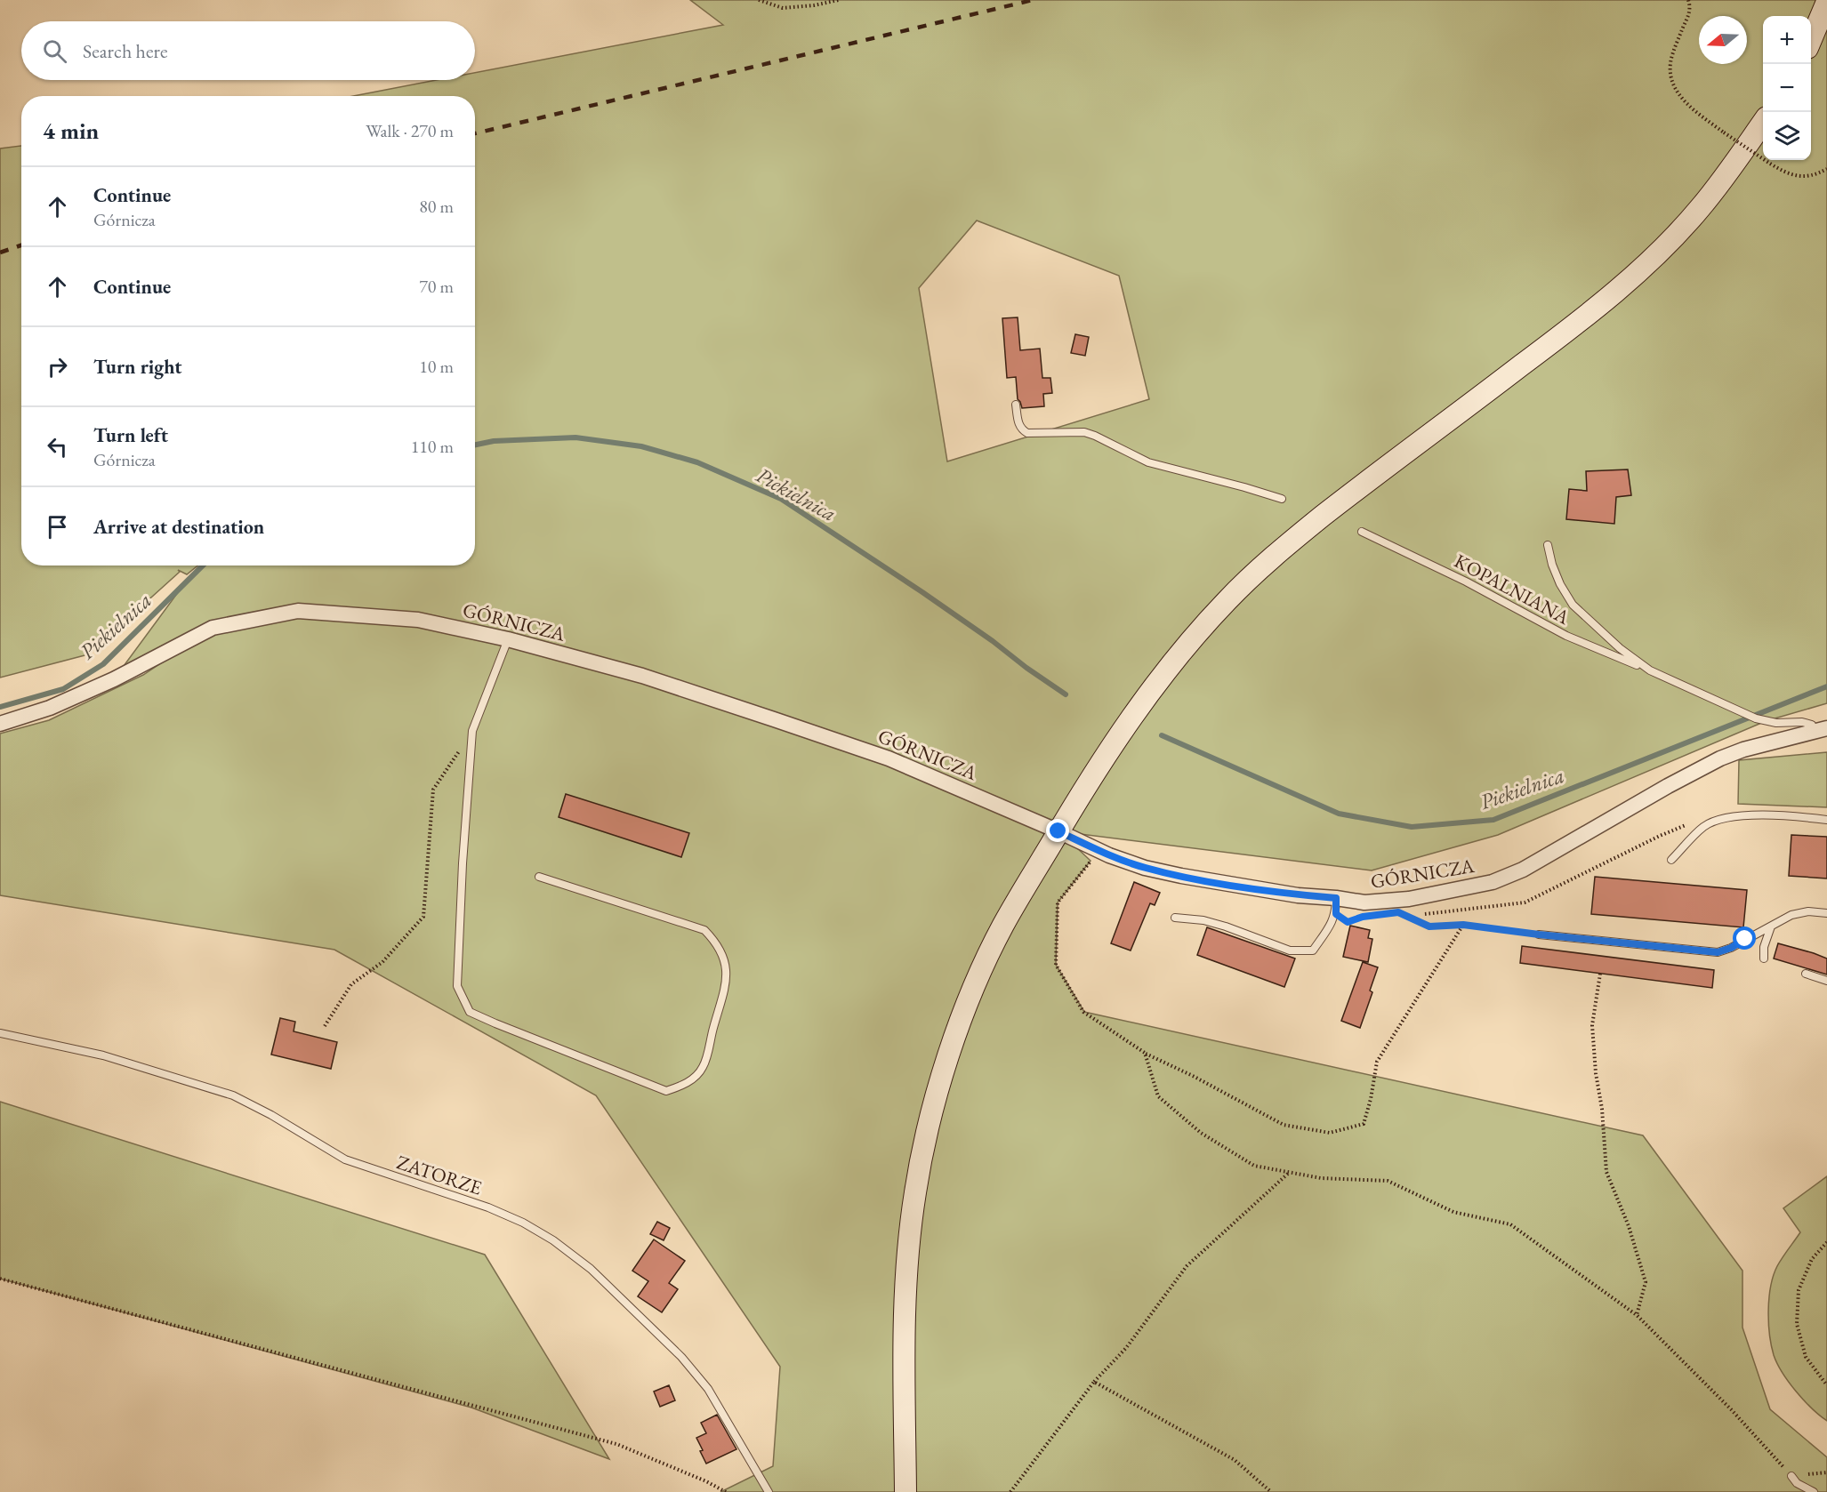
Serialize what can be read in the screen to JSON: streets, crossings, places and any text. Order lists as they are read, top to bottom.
{
  "streets": {
    "street": ["GÓRNICZA"],
    "lane": ["KOPALNIANA", "ZATORZE"]
  },
  "crossings": [
    ["KOPALNIANA", "GÓRNICZA"]
  ],
  "water": ["Piekielnica"],
  "north": "left",
  "page": {
    "map_buttons": ["+", "−"],
    "search": "Search here",
    "heading": ["4 min", "Walk · 270 m"],
    "list": [
      ["Continue", "Górnicza", "80 m"],
      ["Continue", "70 m"],
      ["Turn right", "10 m"],
      ["Turn left", "Górnicza", "110 m"],
      "Arrive at destination"
    ]
  }
}
